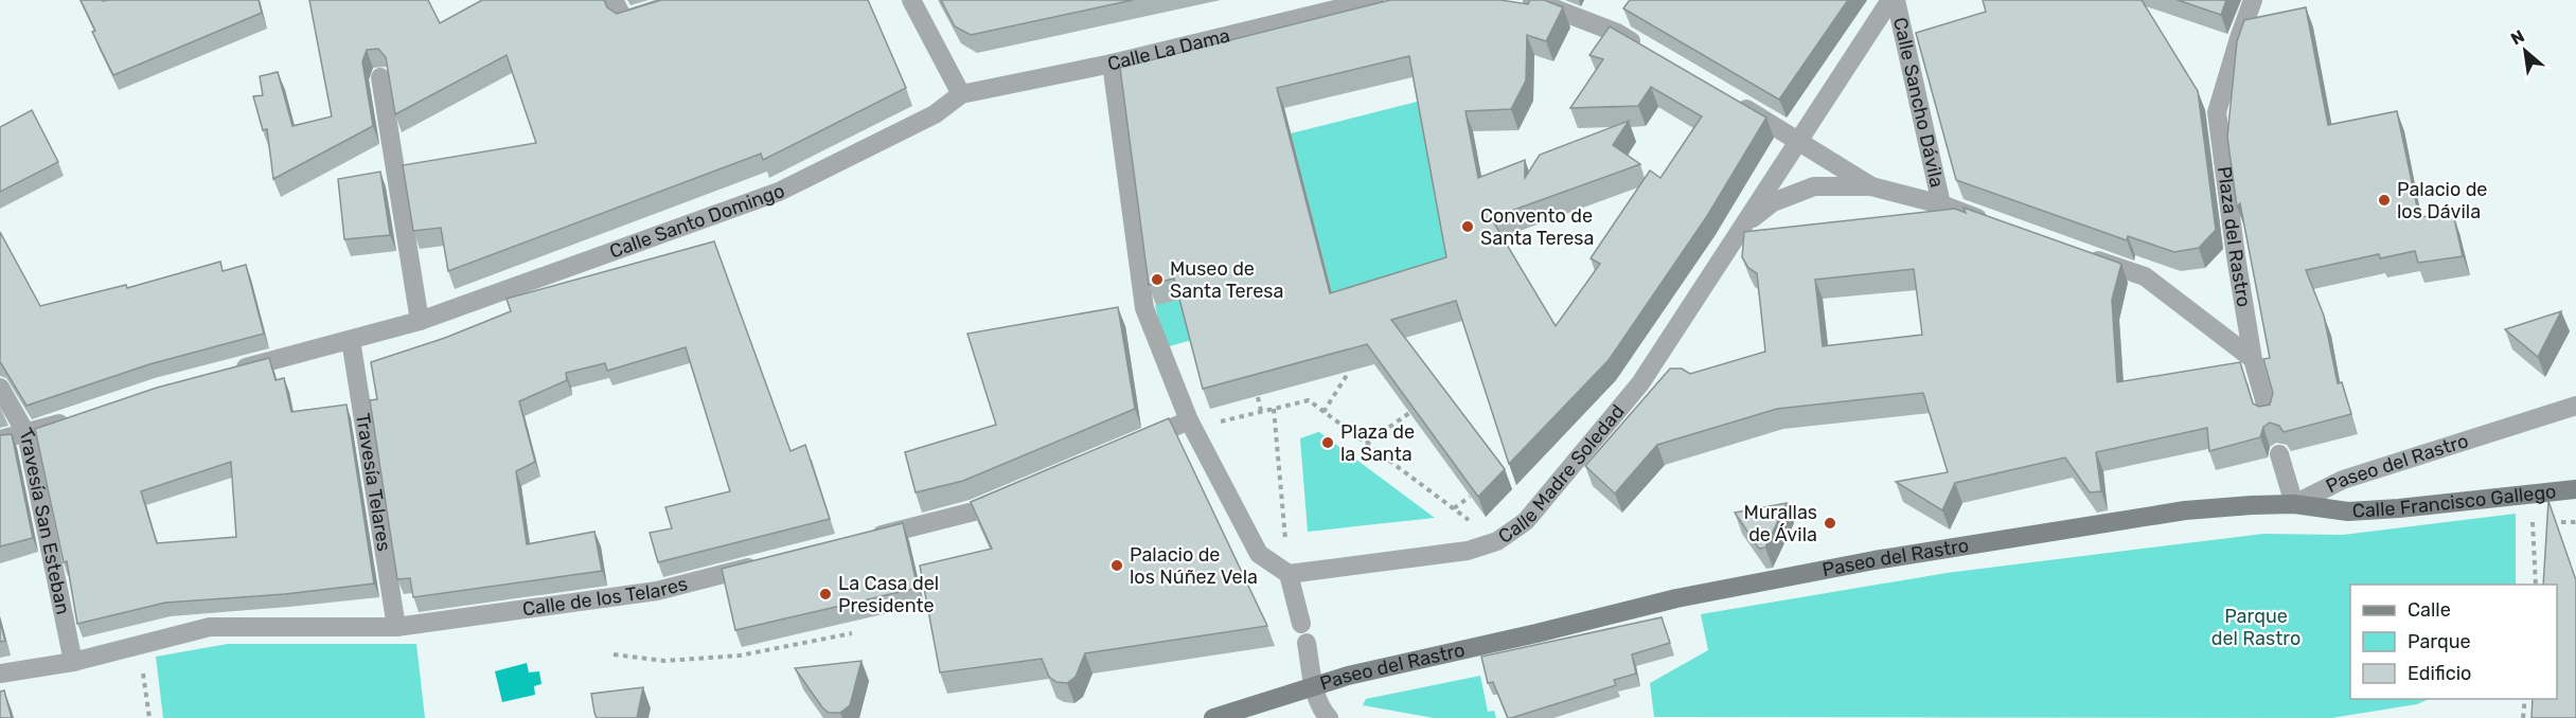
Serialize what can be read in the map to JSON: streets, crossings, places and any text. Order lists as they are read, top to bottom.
{
  "streets": {
    "street": [
      "Calle La Dama",
      "Calle Sancho Dávila",
      "Calle Santo Domingo",
      "Plaza del Rastro",
      "Paseo del Rastro",
      "Calle Madre Soledad",
      "Travesía Telares",
      "Calle Francisco Gallego",
      "Travesía San Esteban",
      "Calle de los Telares"
    ]
  },
  "crossings": [
    ["Calle La Dama", "Calle Santo Domingo"],
    ["Calle Santo Domingo", "Travesía Telares"],
    ["Paseo del Rastro", "Calle Francisco Gallego"],
    ["Travesía Telares", "Calle de los Telares"],
    ["Travesía San Esteban", "Calle de los Telares"]
  ],
  "parks": ["Parque del Rastro"],
  "places": [
    "Palacio de los Dávila",
    "Convento de Santa Teresa",
    "Museo de Santa Teresa",
    "Plaza de la Santa",
    "Murallas de Ávila",
    "Palacio de los Núñez Vela",
    "La Casa del Presidente"
  ],
  "legend": ["Calle", "Parque", "Edificio"],
  "north": "top left"
}
